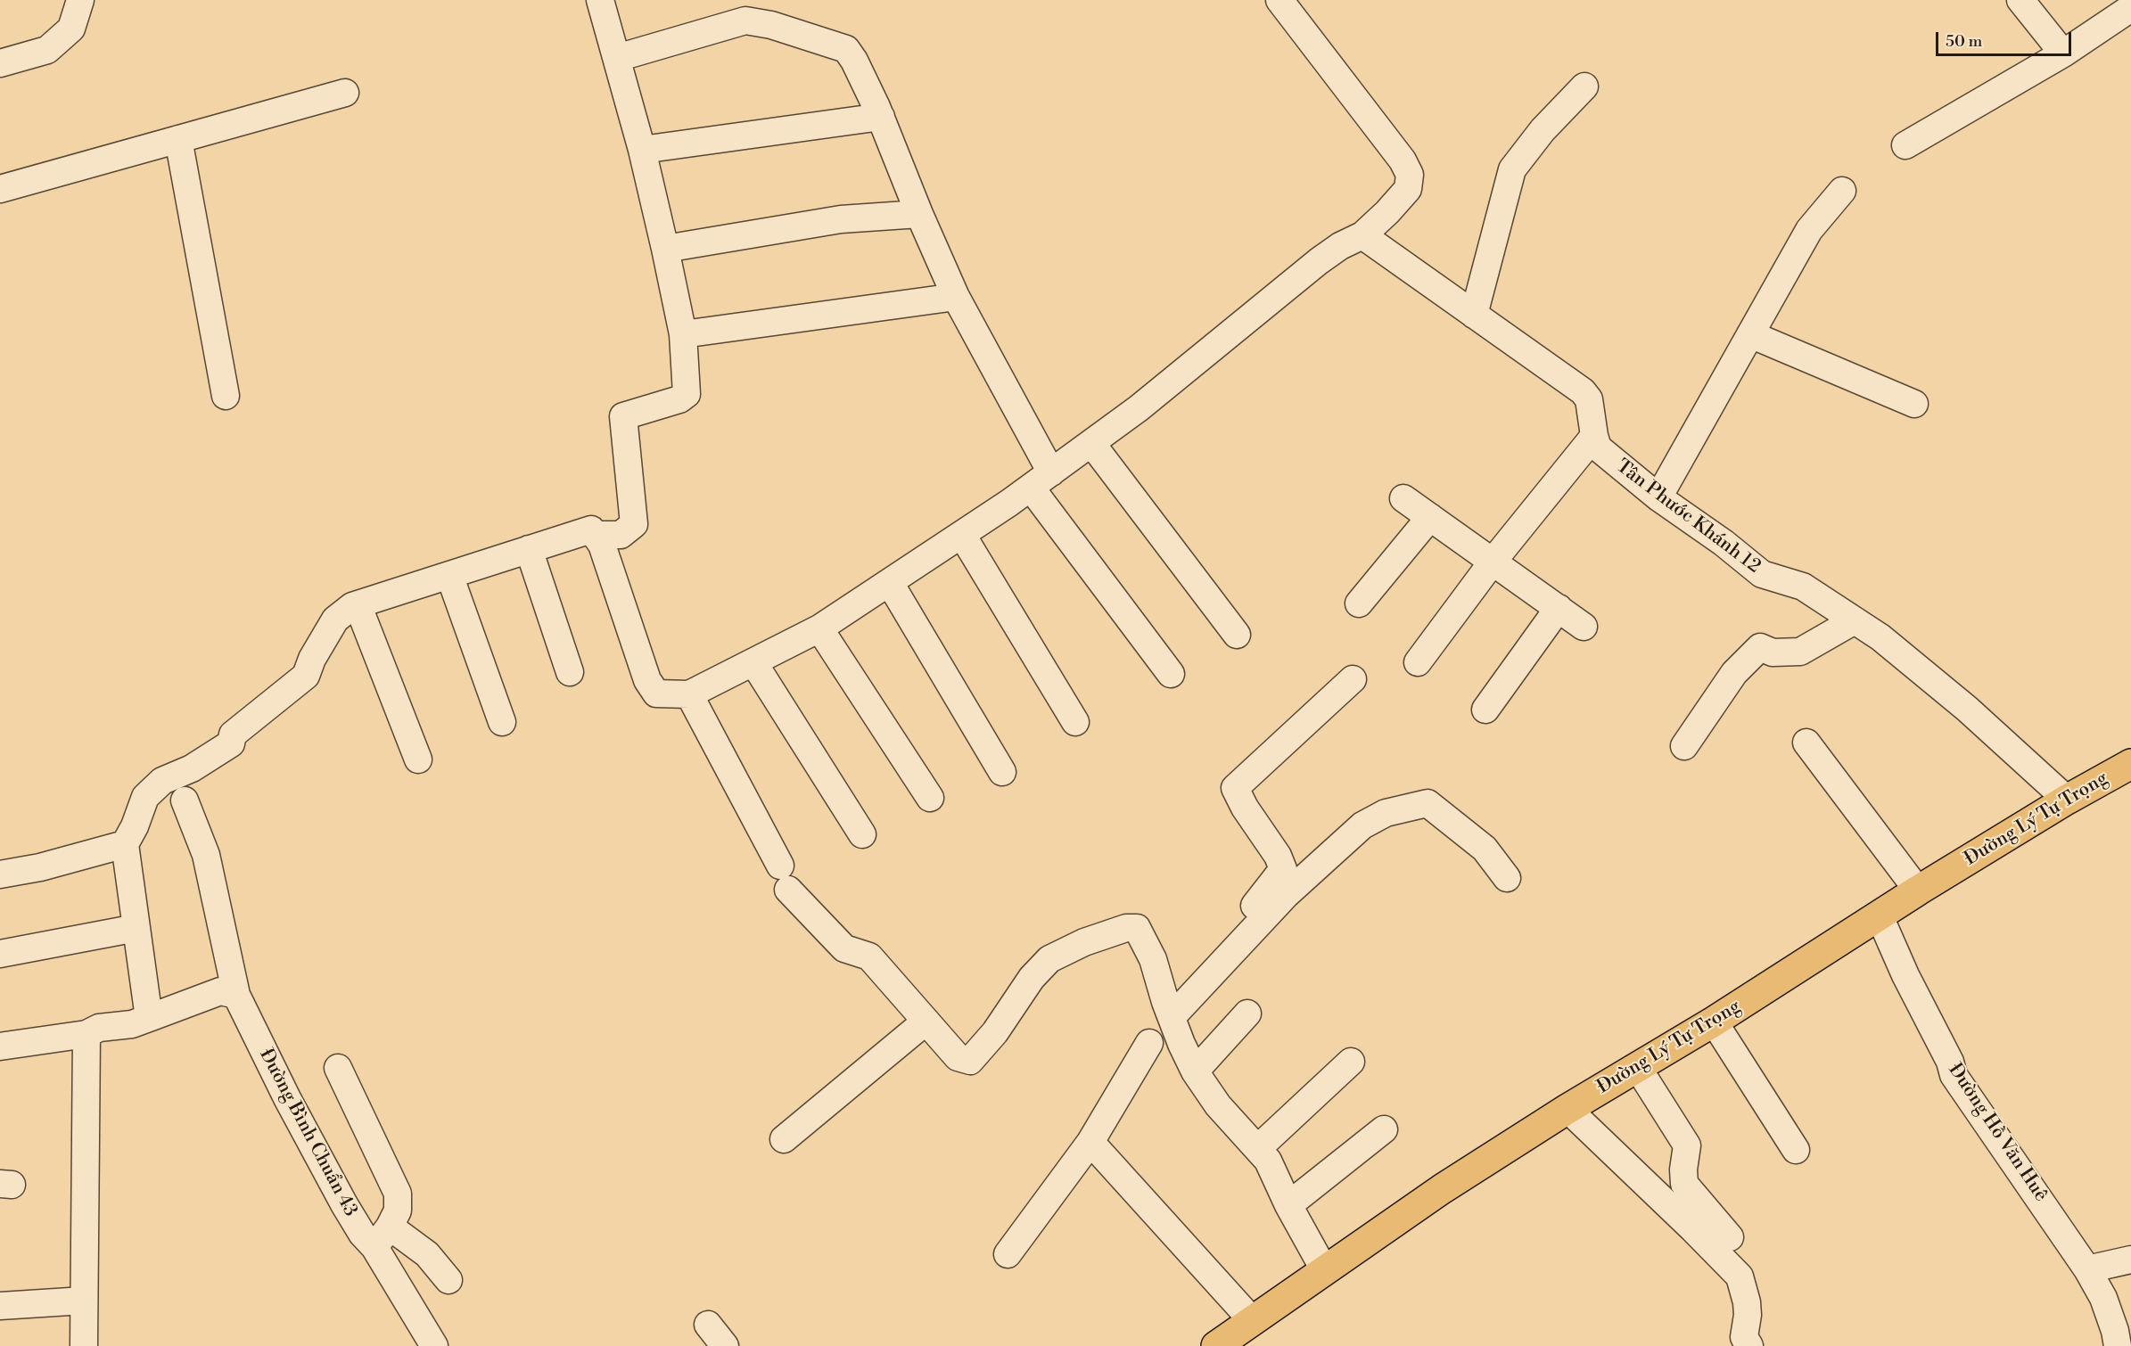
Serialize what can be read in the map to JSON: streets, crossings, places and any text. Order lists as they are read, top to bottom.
{
  "streets": {
    "main road": ["Đường Lý Tự Trọng"],
    "street": ["Tân Phước Khánh 12", "Đường Bình Chuẩn 43", "Đường Hồ Văn Huê"]
  },
  "crossings": [
    ["Tân Phước Khánh 12", "Đường Lý Tự Trọng"],
    ["Đường Lý Tự Trọng", "Đường Hồ Văn Huê"]
  ],
  "scale_bar": "50 m"
}
